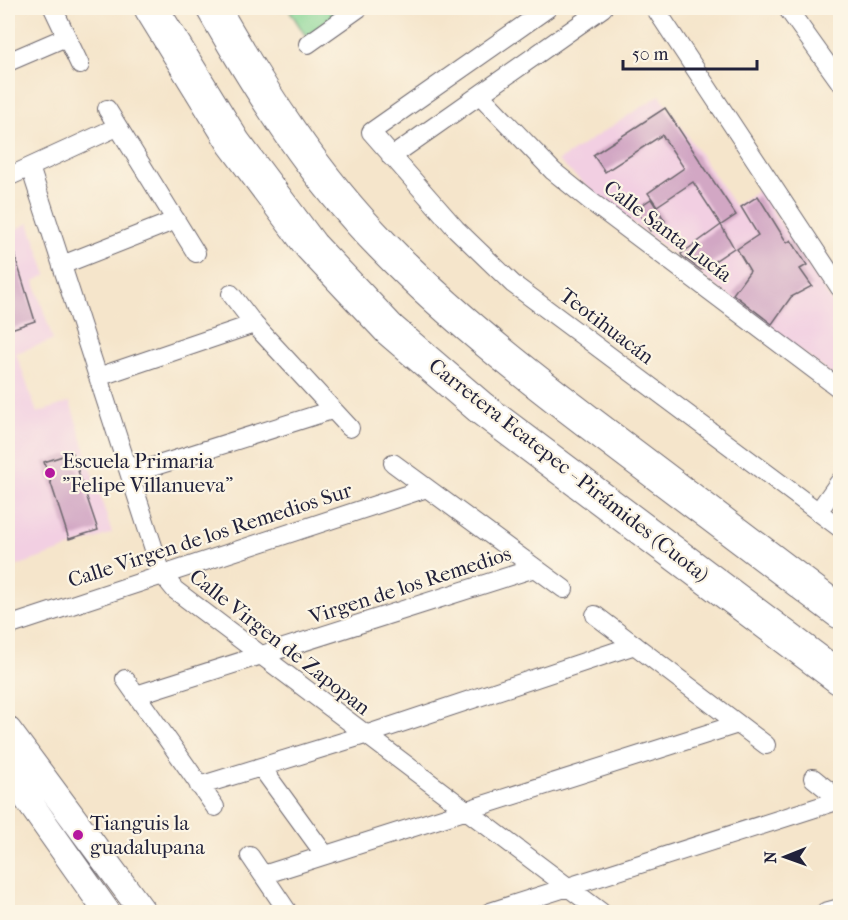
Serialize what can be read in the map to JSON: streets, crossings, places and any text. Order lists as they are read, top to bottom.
{
  "streets": {
    "highway": ["Carretera Ecatepec - Pirámides (Cuota)"],
    "street": [
      "Calle Santa Lucía",
      "Teotihuacán",
      "Calle Virgen de los Remedios Sur",
      "Virgen de los Remedios",
      "Calle Virgen de Zapopan"
    ]
  },
  "crossings": [
    ["Calle Virgen de los Remedios Sur", "Virgen de los Remedios"],
    ["Calle Virgen de los Remedios Sur", "Calle Virgen de Zapopan"],
    ["Virgen de los Remedios", "Calle Virgen de Zapopan"]
  ],
  "places": ["Escuela Primaria \"Felipe Villanueva\"", "Tianguis la guadalupana"],
  "scale_bar": "50 m",
  "north": "left"
}
